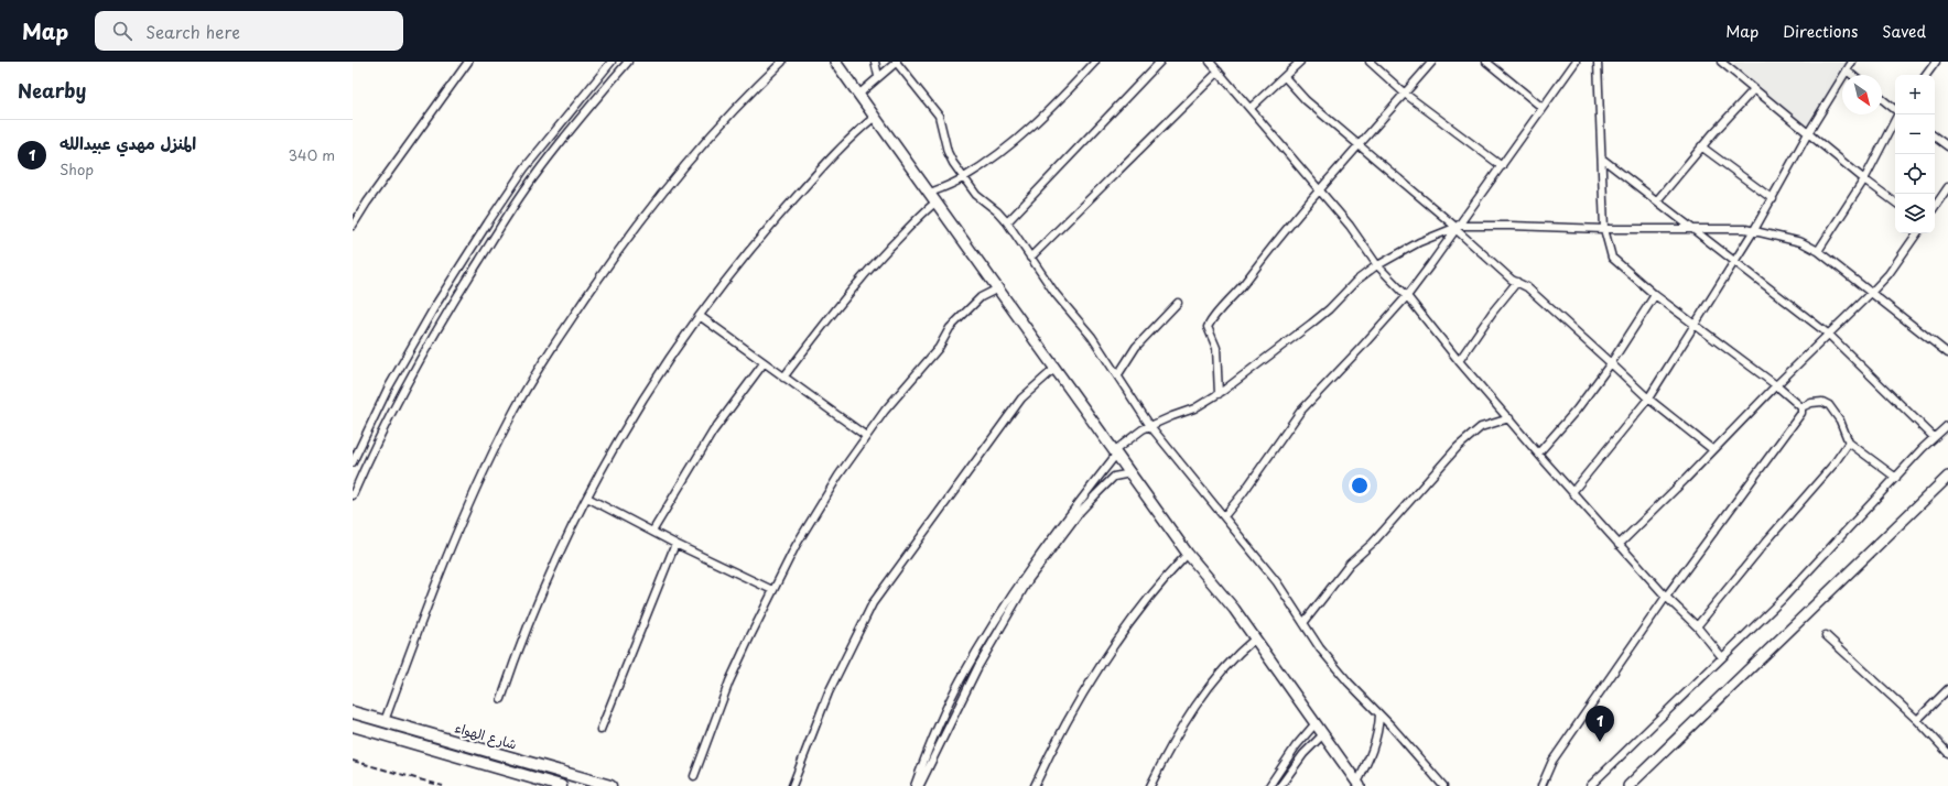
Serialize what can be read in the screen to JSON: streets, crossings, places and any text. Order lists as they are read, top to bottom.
{
  "streets": {
    "main road": ["شارع الهواء"]
  },
  "north": "bottom right",
  "page": {
    "header": "Map",
    "search": "Search here",
    "nav": ["Map", "Directions", "Saved"],
    "heading": "Nearby",
    "map_buttons": ["+", "−"],
    "list": [
      {
        "mark": "1",
        "name": "المنزل مهدي عبيدالله",
        "note": "Shop",
        "value": "340 m"
      }
    ],
    "pins": "1"
  }
}
